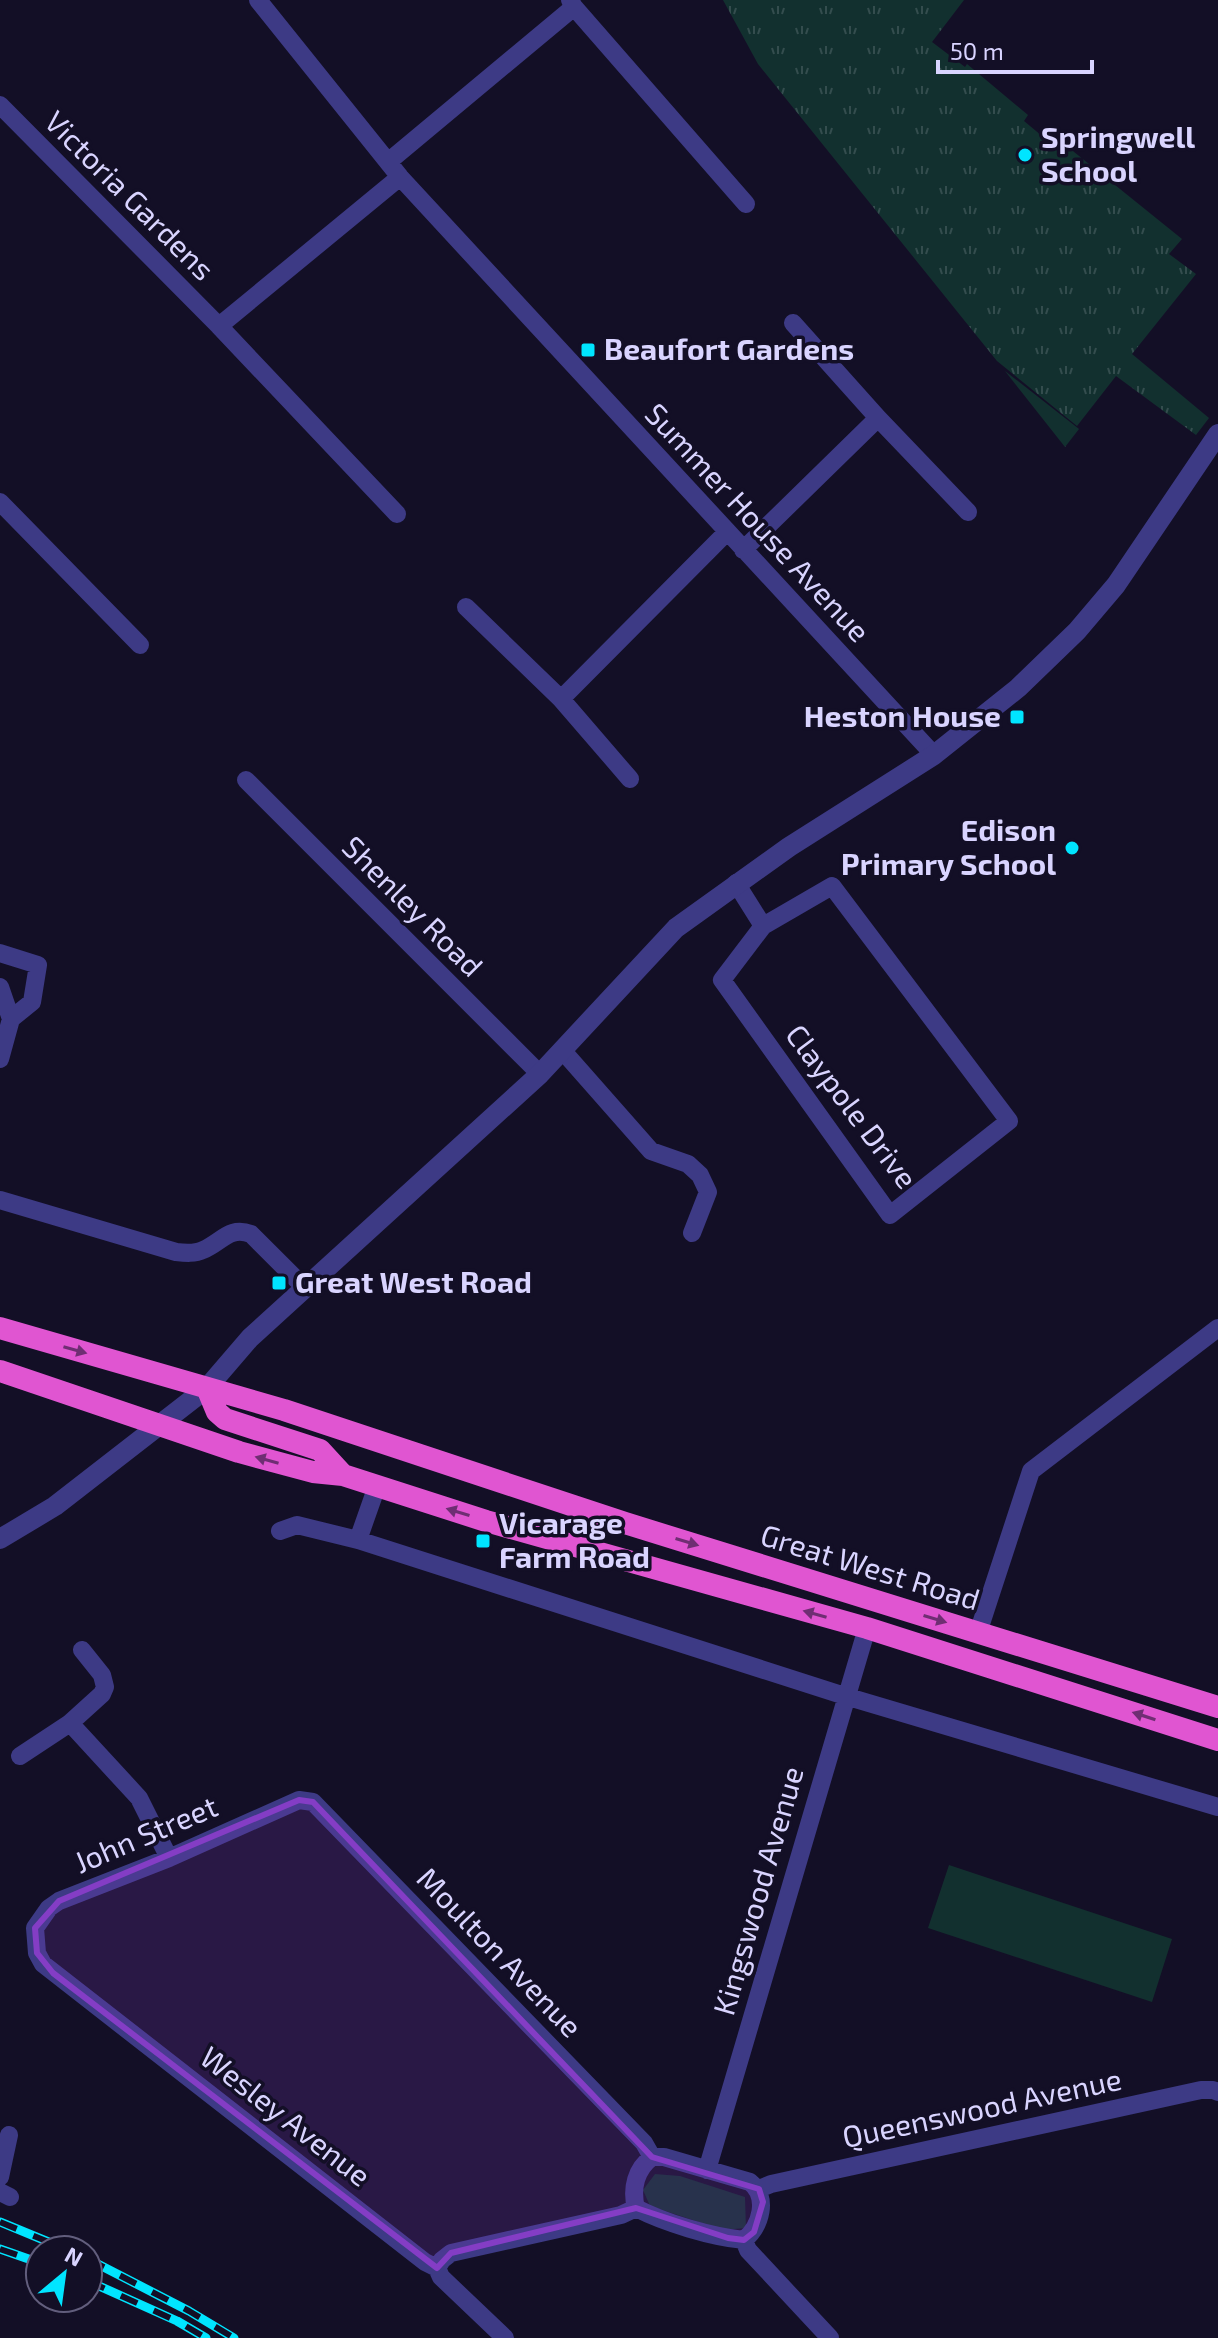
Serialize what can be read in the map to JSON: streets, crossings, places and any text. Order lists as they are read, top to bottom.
{
  "streets": {
    "highway": ["Great West Road"],
    "street": [
      "Victoria Gardens",
      "Summer House Avenue",
      "Shenley Road",
      "Claypole Drive",
      "John Street",
      "Kingswood Avenue",
      "Moulton Avenue",
      "Queenswood Avenue",
      "Wesley Avenue"
    ]
  },
  "crossings": [
    ["Victoria Gardens", "Summer House Avenue"],
    ["Great West Road", "Kingswood Avenue"],
    ["John Street", "Moulton Avenue"],
    ["John Street", "Wesley Avenue"]
  ],
  "places": {
    "other": ["Springwell School", "Edison Primary School"],
    "transit": [
      "Beaufort Gardens",
      "Heston House",
      "Great West Road",
      "Vicarage Farm Road"
    ]
  },
  "scale_bar": "50 m",
  "north": "top right"
}
